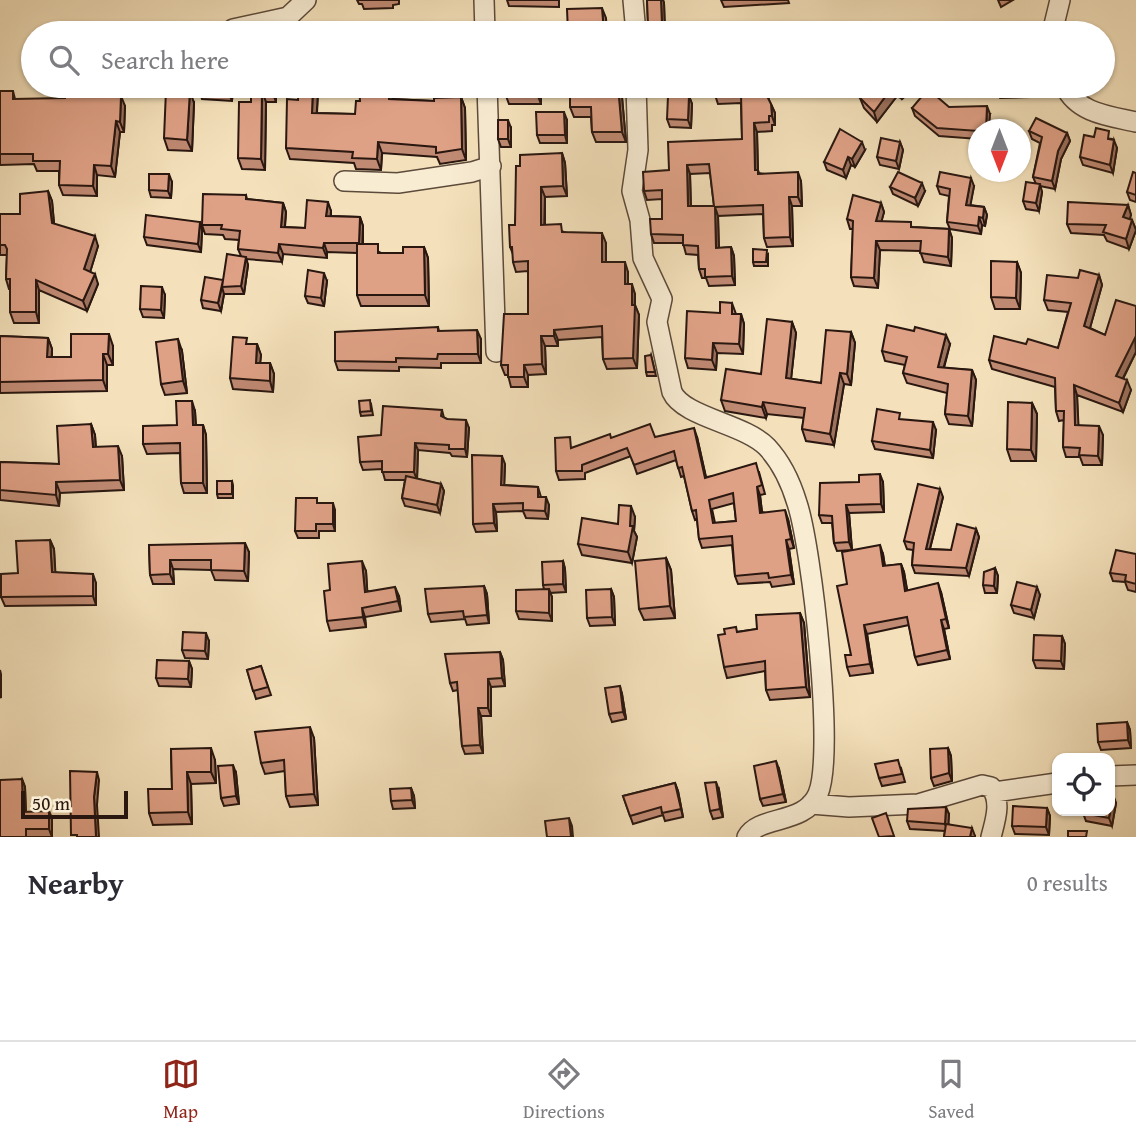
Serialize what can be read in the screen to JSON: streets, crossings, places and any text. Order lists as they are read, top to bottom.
{
  "scale_bar": "50 m",
  "north": "bottom",
  "page": {
    "search": "Search here",
    "scale": "50 m",
    "heading": ["Nearby", "0 results"],
    "nav": ["Map", "Directions", "Saved"]
  }
}
